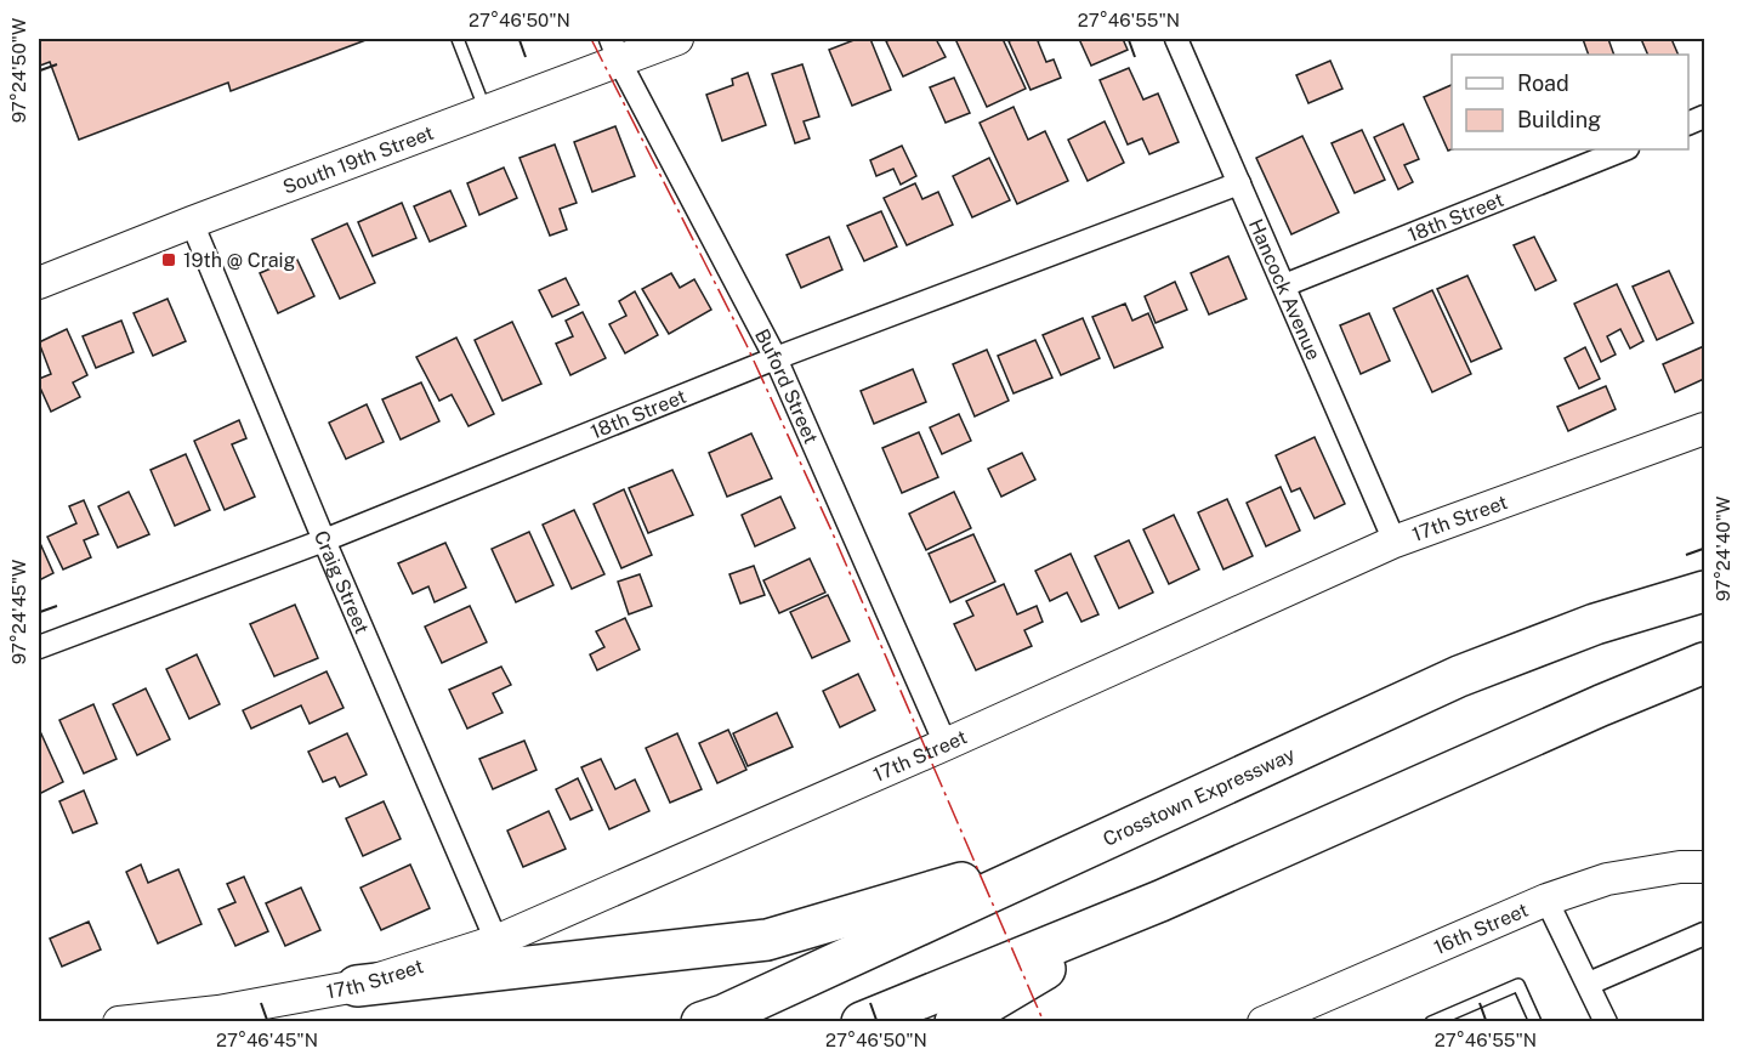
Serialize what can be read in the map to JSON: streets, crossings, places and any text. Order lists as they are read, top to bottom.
{
  "streets": {
    "highway": ["Crosstown Expressway"],
    "main road": ["South 19th Street", "17th Street", "16th Street"],
    "street": [
      "18th Street",
      "Hancock Avenue",
      "Buford Street",
      "Craig Street"
    ]
  },
  "crossings": [
    ["South 19th Street", "Buford Street"],
    ["South 19th Street", "Craig Street"],
    ["18th Street", "Hancock Avenue"],
    ["18th Street", "Buford Street"],
    ["18th Street", "Craig Street"],
    ["Hancock Avenue", "17th Street"],
    ["Buford Street", "17th Street"],
    ["17th Street", "Craig Street"]
  ],
  "places": {
    "transit": ["19th @ Craig"]
  },
  "legend": ["Road", "Building"],
  "coordinates": [
    "27°46'50\"N",
    "27°46'55\"N",
    "97°24'50\"W",
    "97°24'40\"W",
    "97°24'45\"W",
    "27°46'45\"N"
  ]
}
